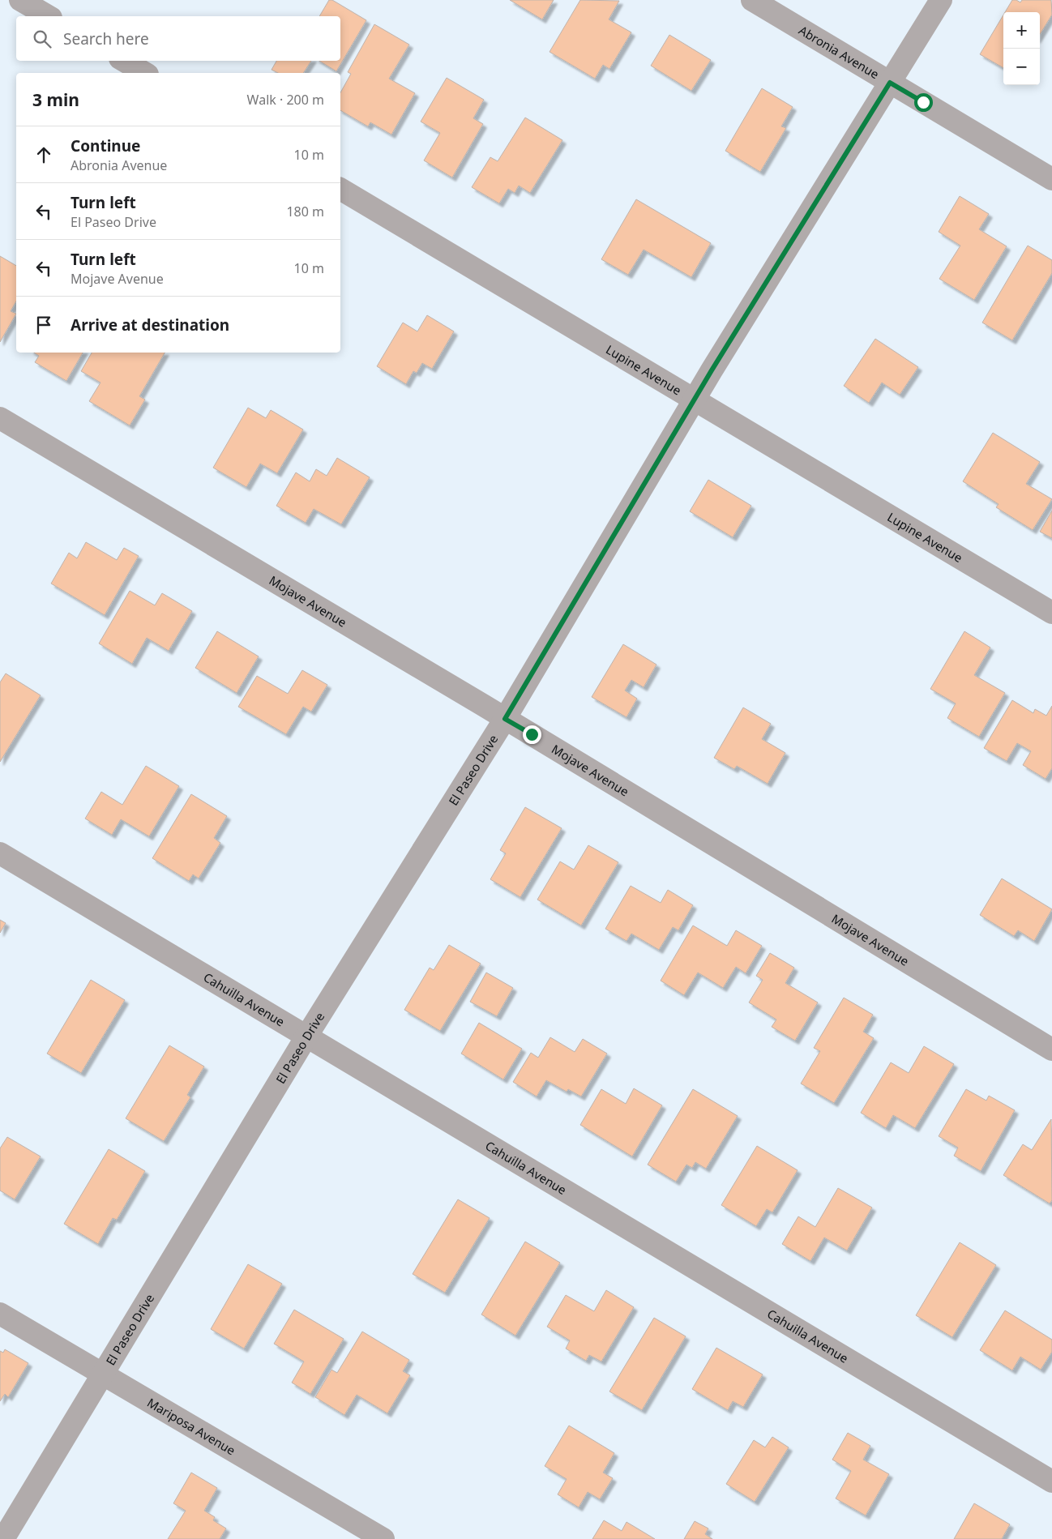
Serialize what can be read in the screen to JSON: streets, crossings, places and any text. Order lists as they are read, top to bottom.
{
  "streets": {
    "street": [
      "Abronia Avenue",
      "Lupine Avenue",
      "Mojave Avenue",
      "El Paseo Drive",
      "Cahuilla Avenue",
      "Mariposa Avenue"
    ]
  },
  "crossings": [
    ["Abronia Avenue", "El Paseo Drive"],
    ["Lupine Avenue", "El Paseo Drive"],
    ["Mojave Avenue", "El Paseo Drive"],
    ["El Paseo Drive", "Cahuilla Avenue"],
    ["El Paseo Drive", "Mariposa Avenue"]
  ],
  "page": {
    "map_buttons": ["+", "−"],
    "search": "Search here",
    "heading": ["3 min", "Walk · 200 m"],
    "list": [
      ["Continue", "Abronia Avenue", "10 m"],
      ["Turn left", "El Paseo Drive", "180 m"],
      ["Turn left", "Mojave Avenue", "10 m"],
      "Arrive at destination"
    ]
  }
}
